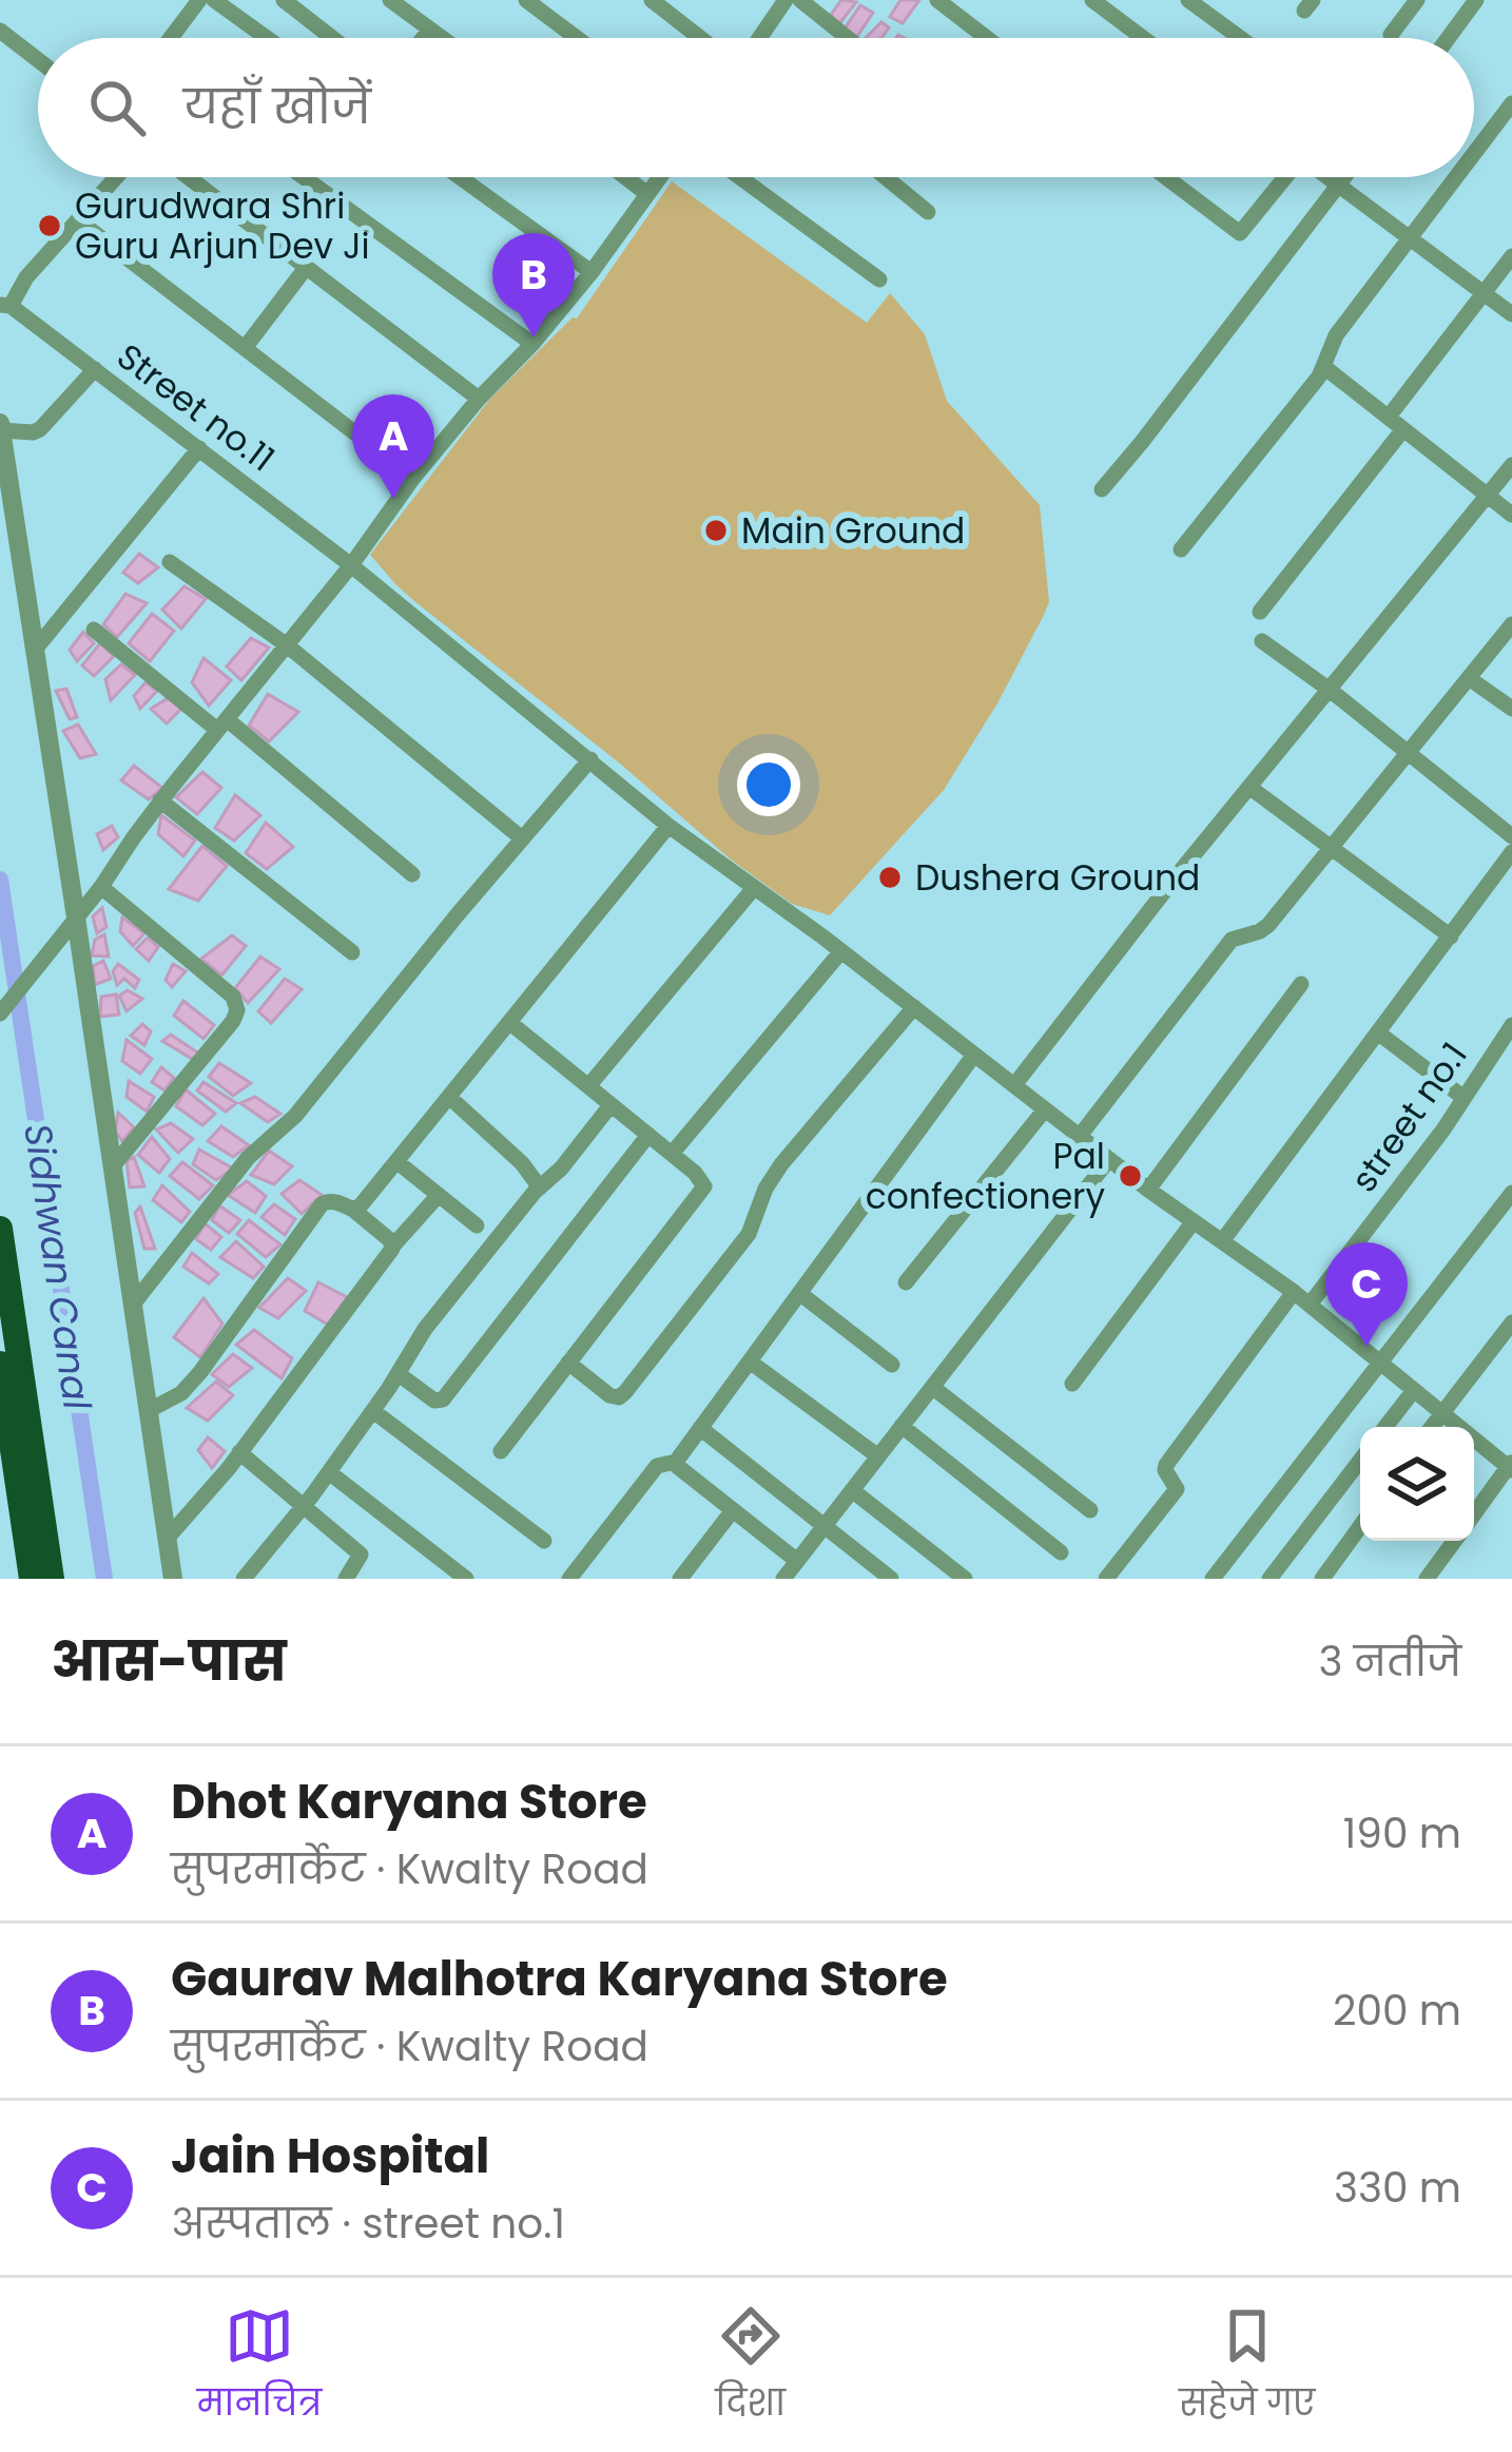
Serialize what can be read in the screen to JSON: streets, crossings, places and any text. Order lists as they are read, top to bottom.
{
  "streets": {
    "street": ["Street no.11", "street no.1"]
  },
  "crossings": [
    ["Street no.11", "street no.1"]
  ],
  "water": ["Sidhwan Canal"],
  "places": [
    "Gurudwara Shri Guru Arjun Dev Ji",
    "Main Ground",
    "Dushera Ground",
    "Pal confectionery"
  ],
  "page": {
    "search": "यहाँ खोजें",
    "pins": ["B", "A", "C"],
    "heading": ["आस-पास", "3 नतीजे"],
    "list": [
      {
        "mark": "A",
        "name": "Dhot Karyana Store",
        "note": "सुपरमार्केट · Kwalty Road",
        "value": "190 m"
      },
      {
        "mark": "B",
        "name": "Gaurav Malhotra Karyana Store",
        "note": "सुपरमार्केट · Kwalty Road",
        "value": "200 m"
      },
      {
        "mark": "C",
        "name": "Jain Hospital",
        "note": "अस्पताल · street no.1",
        "value": "330 m"
      }
    ],
    "nav": ["मानचित्र", "दिशा", "सहेजे गए"]
  }
}
